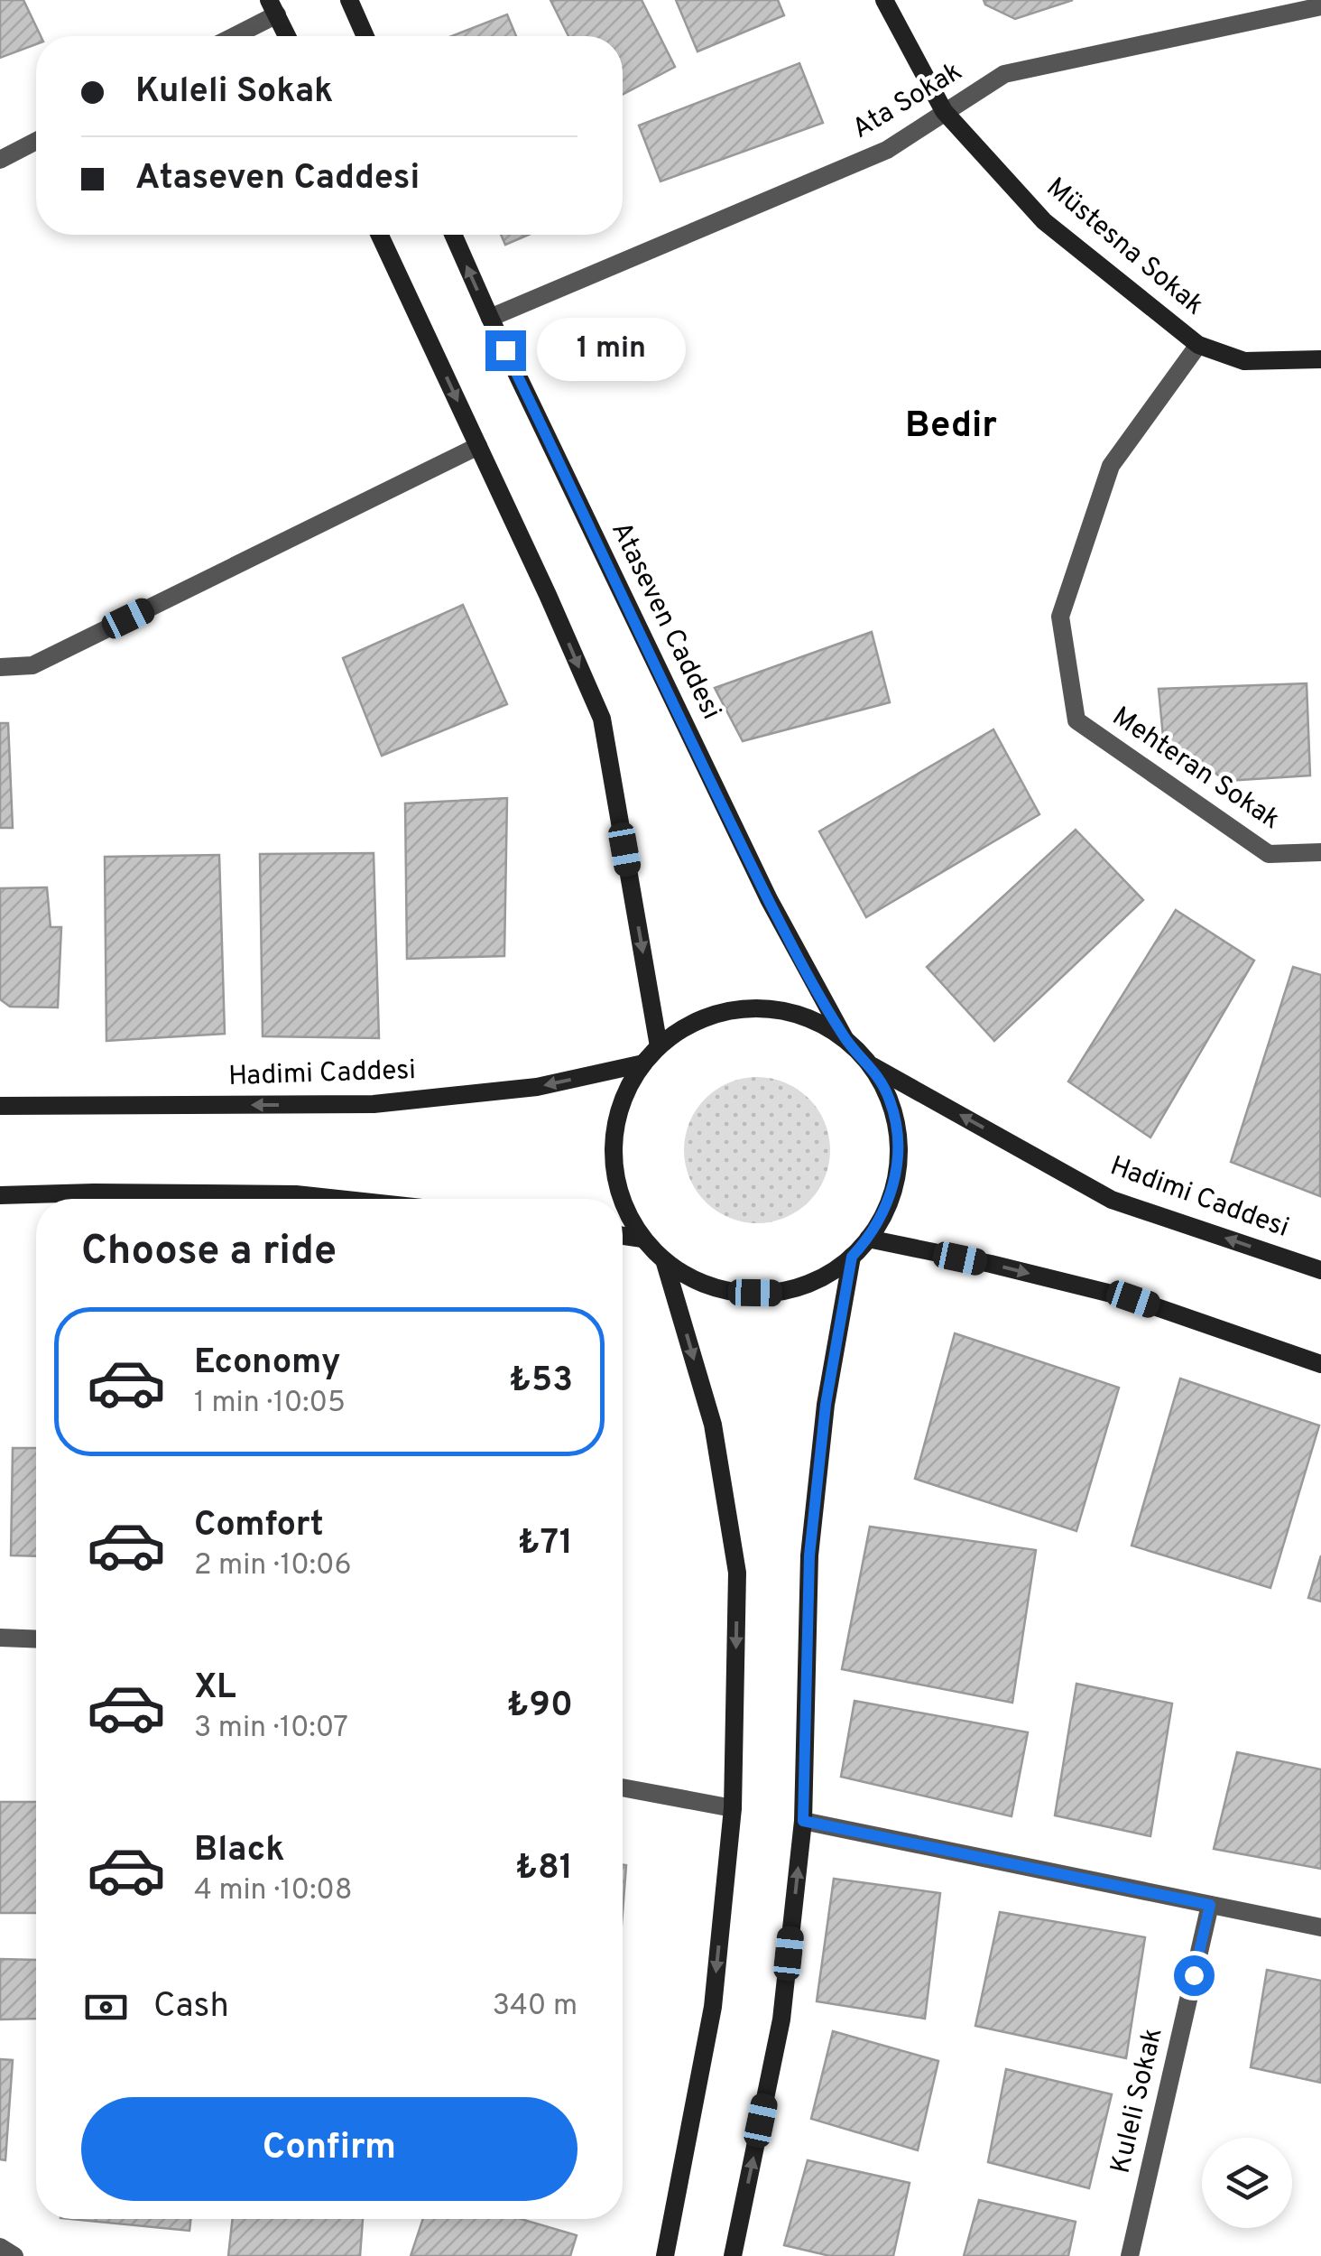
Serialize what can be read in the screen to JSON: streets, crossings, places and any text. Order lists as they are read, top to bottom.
{
  "streets": {
    "main road": ["Müstesna Sokak", "Ataseven Caddesi", "Hadimi Caddesi"],
    "street": ["Ata Sokak", "Mehteran Sokak", "Kuleli Sokak"]
  },
  "crossings": [
    ["Ata Sokak", "Müstesna Sokak"],
    ["Ata Sokak", "Ataseven Caddesi"],
    ["Müstesna Sokak", "Mehteran Sokak"]
  ],
  "districts": ["Bedir"],
  "page": {
    "banner": ["Kuleli Sokak", "Ataseven Caddesi"],
    "bubble": "1 min",
    "heading": "Choose a ride",
    "list": [
      {
        "name": "Economy",
        "note": "1 min · 10:05",
        "value": "₺53"
      },
      {
        "name": "Comfort",
        "note": "2 min · 10:06",
        "value": "₺71"
      },
      {
        "name": "XL",
        "note": "3 min · 10:07",
        "value": "₺90"
      },
      {
        "name": "Black",
        "note": "4 min · 10:08",
        "value": "₺81"
      }
    ],
    "pay": ["Cash", "340 m"],
    "buttons": "Confirm"
  }
}
